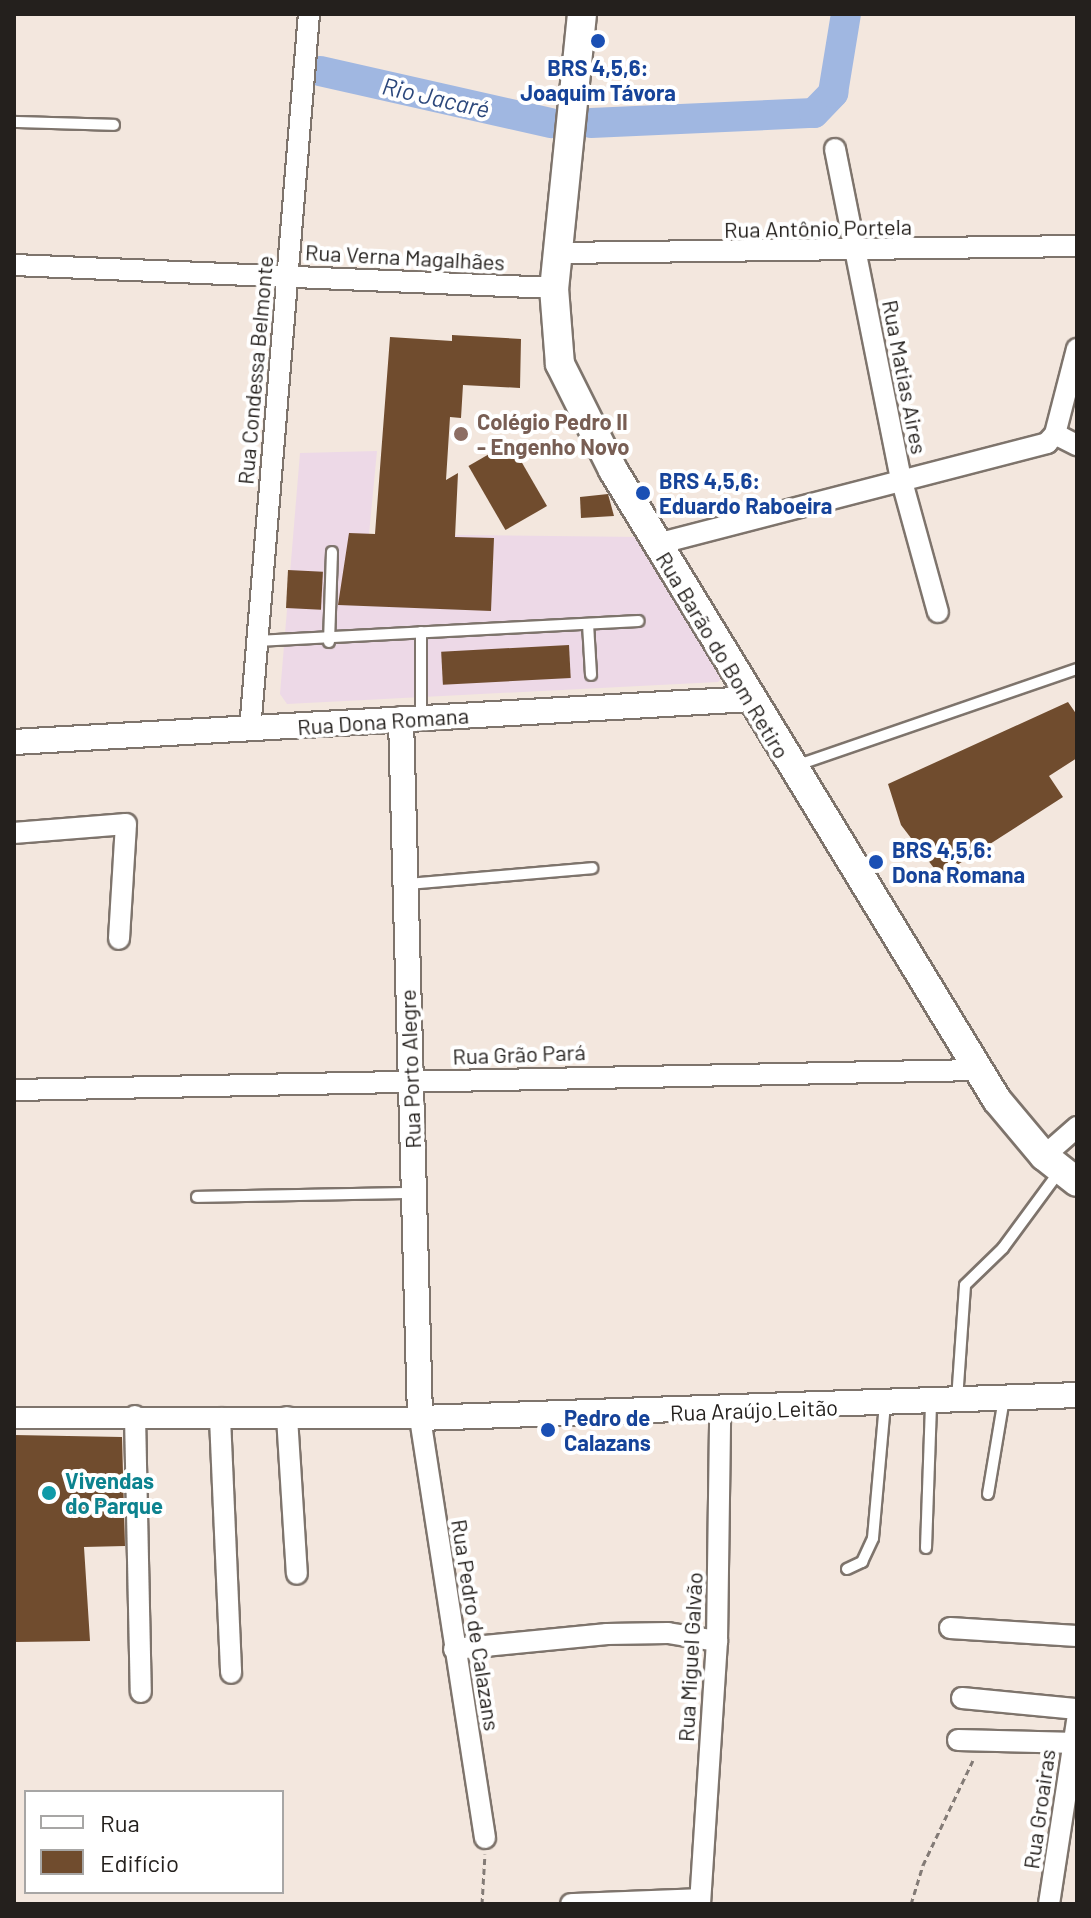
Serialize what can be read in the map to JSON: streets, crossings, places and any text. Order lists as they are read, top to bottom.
{
  "streets": {
    "main road": ["Rua Barão do Bom Retiro"],
    "street": [
      "Rua Antônio Portela",
      "Rua Verna Magalhães",
      "Rua Condessa Belmonte",
      "Rua Matias Aires",
      "Rua Dona Romana",
      "Rua Grão Pará",
      "Rua Porto Alegre",
      "Rua Araújo Leitão",
      "Rua Pedro de Calazans",
      "Rua Miguel Galvão",
      "Rua Groairas"
    ]
  },
  "crossings": [
    ["Rua Antônio Portela", "Rua Matias Aires"],
    ["Rua Antônio Portela", "Rua Barão do Bom Retiro"],
    ["Rua Verna Magalhães", "Rua Condessa Belmonte"],
    ["Rua Verna Magalhães", "Rua Barão do Bom Retiro"],
    ["Rua Condessa Belmonte", "Rua Dona Romana"],
    ["Rua Barão do Bom Retiro", "Rua Dona Romana"],
    ["Rua Barão do Bom Retiro", "Rua Grão Pará"],
    ["Rua Dona Romana", "Rua Porto Alegre"],
    ["Rua Grão Pará", "Rua Porto Alegre"],
    ["Rua Porto Alegre", "Rua Araújo Leitão"],
    ["Rua Porto Alegre", "Rua Pedro de Calazans"],
    ["Rua Araújo Leitão", "Rua Pedro de Calazans"],
    ["Rua Araújo Leitão", "Rua Miguel Galvão"]
  ],
  "water": ["Rio Jacaré"],
  "places": [
    "BRS 4,5,6: Joaquim Távora",
    "Colégio Pedro II - Engenho Novo",
    "BRS 4,5,6: Eduardo Raboeira",
    "BRS 4,5,6: Dona Romana",
    "Pedro de Calazans",
    "Vivendas do Parque"
  ],
  "legend": ["Rua", "Edifício"]
}
